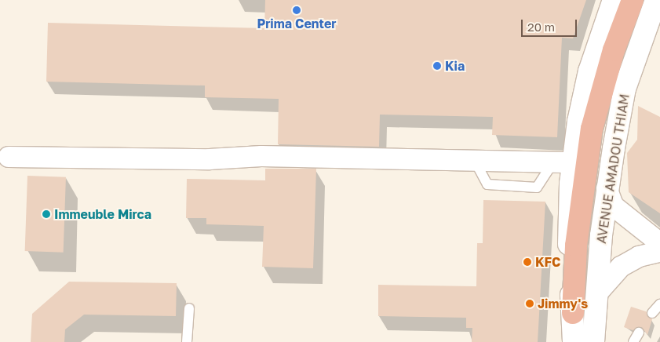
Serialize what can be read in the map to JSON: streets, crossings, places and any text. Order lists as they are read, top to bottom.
{
  "streets": {
    "main road": ["AVENUE AMADOU THIAM"]
  },
  "places": [
    "Prima Center",
    "Kia",
    "Immeuble Mirca",
    "KFC",
    "Jimmy's"
  ],
  "scale_bar": "20 m"
}
